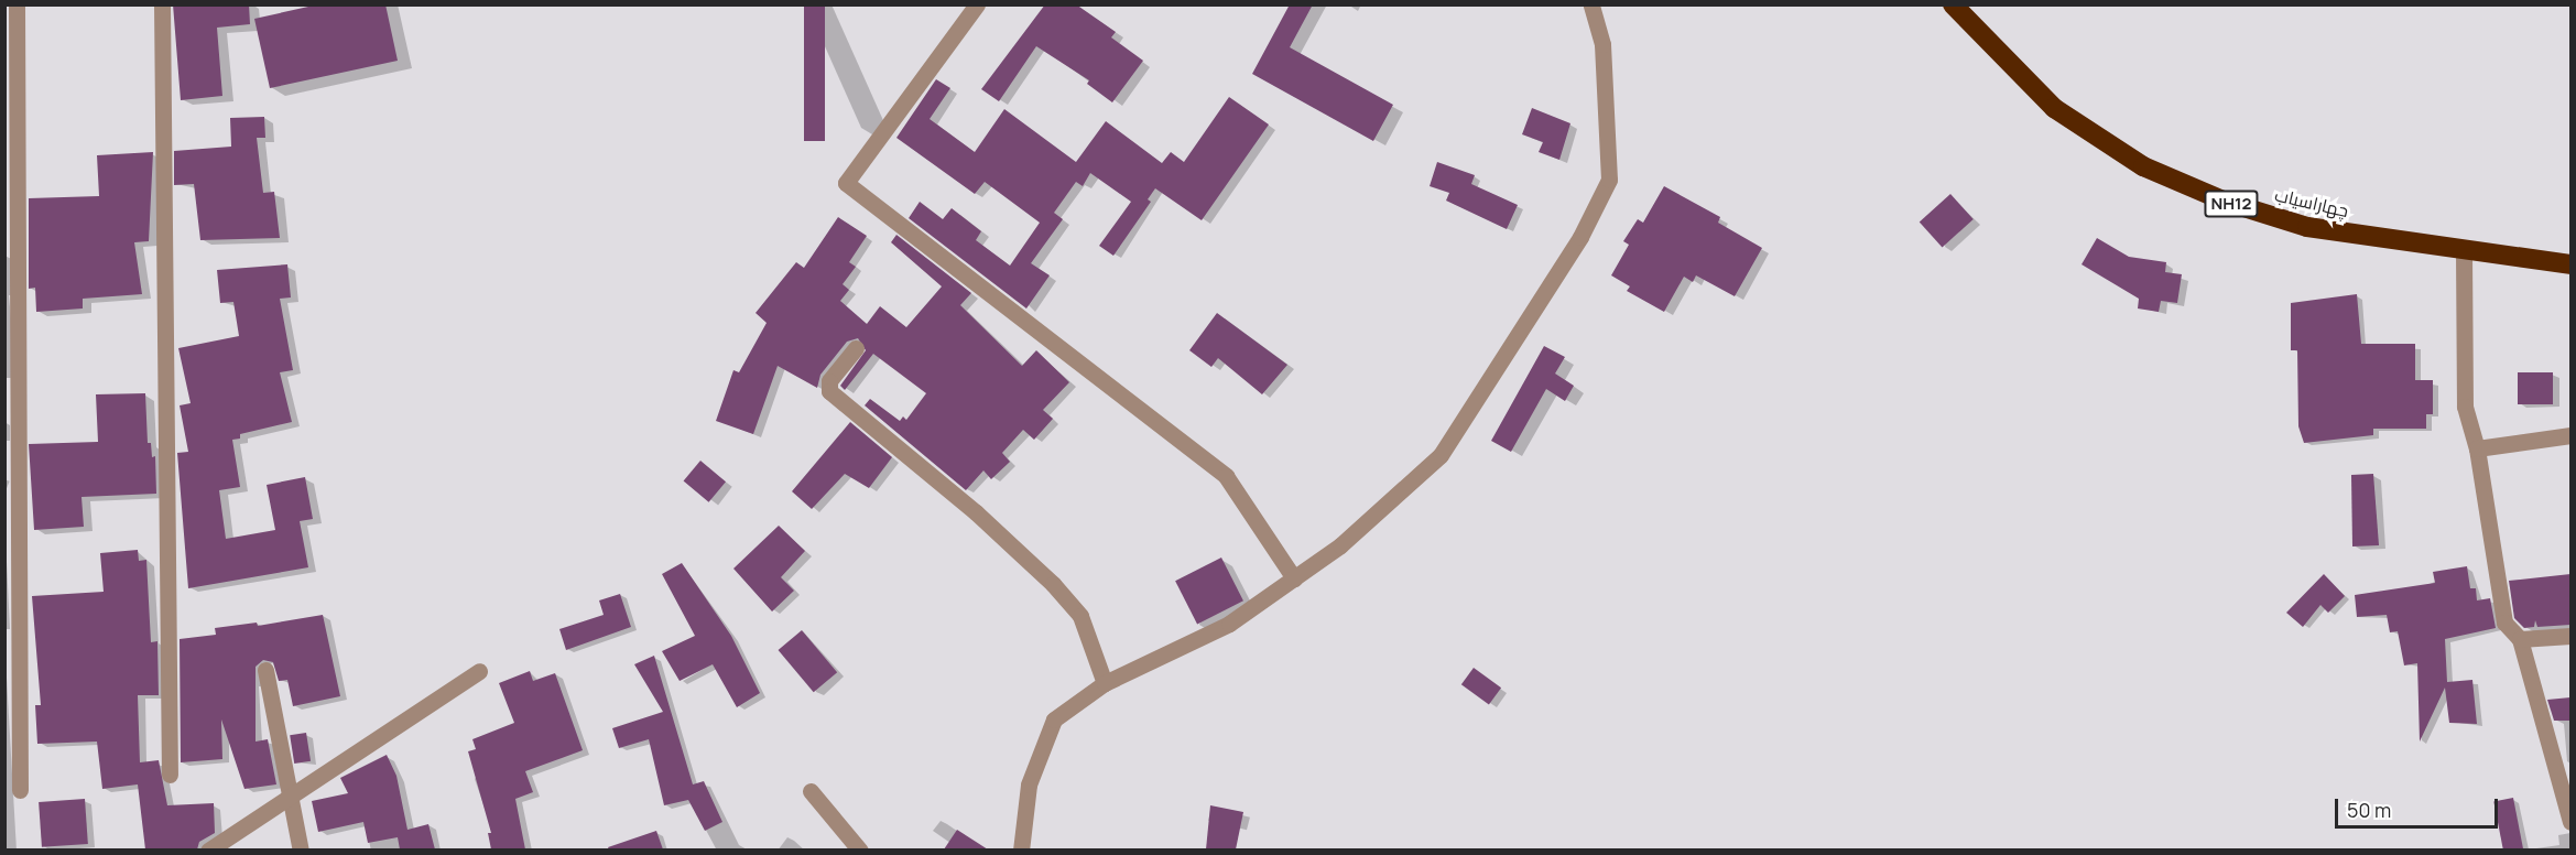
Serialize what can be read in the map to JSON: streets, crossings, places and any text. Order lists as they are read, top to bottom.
{
  "streets": {
    "highway": ["چهاراسیاب", "NH12"]
  },
  "scale_bar": "50 m"
}
